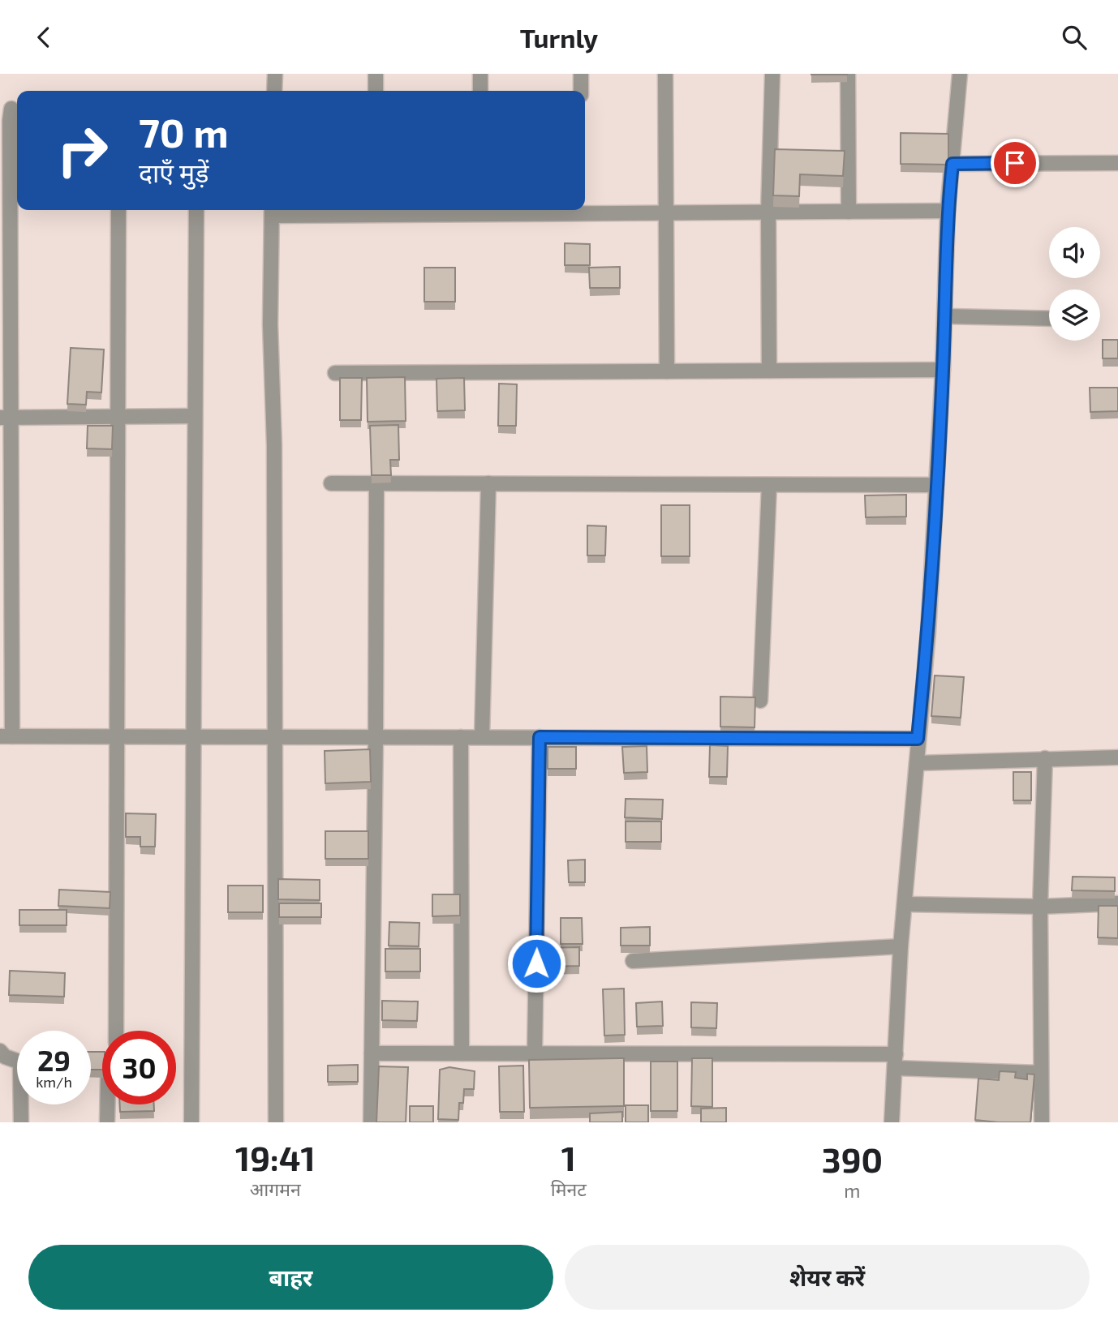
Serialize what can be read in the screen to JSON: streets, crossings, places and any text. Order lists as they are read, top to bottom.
{
  "page": {
    "header": "Turnly",
    "turn": ["70 m", "दाएँ मुड़ें"],
    "speed": "29 km/h",
    "limit": "30",
    "eta": [
      "19:41",
      "आगमन",
      "1",
      "मिनट",
      "390",
      "m"
    ],
    "buttons": ["बाहर", "शेयर करें"]
  }
}
